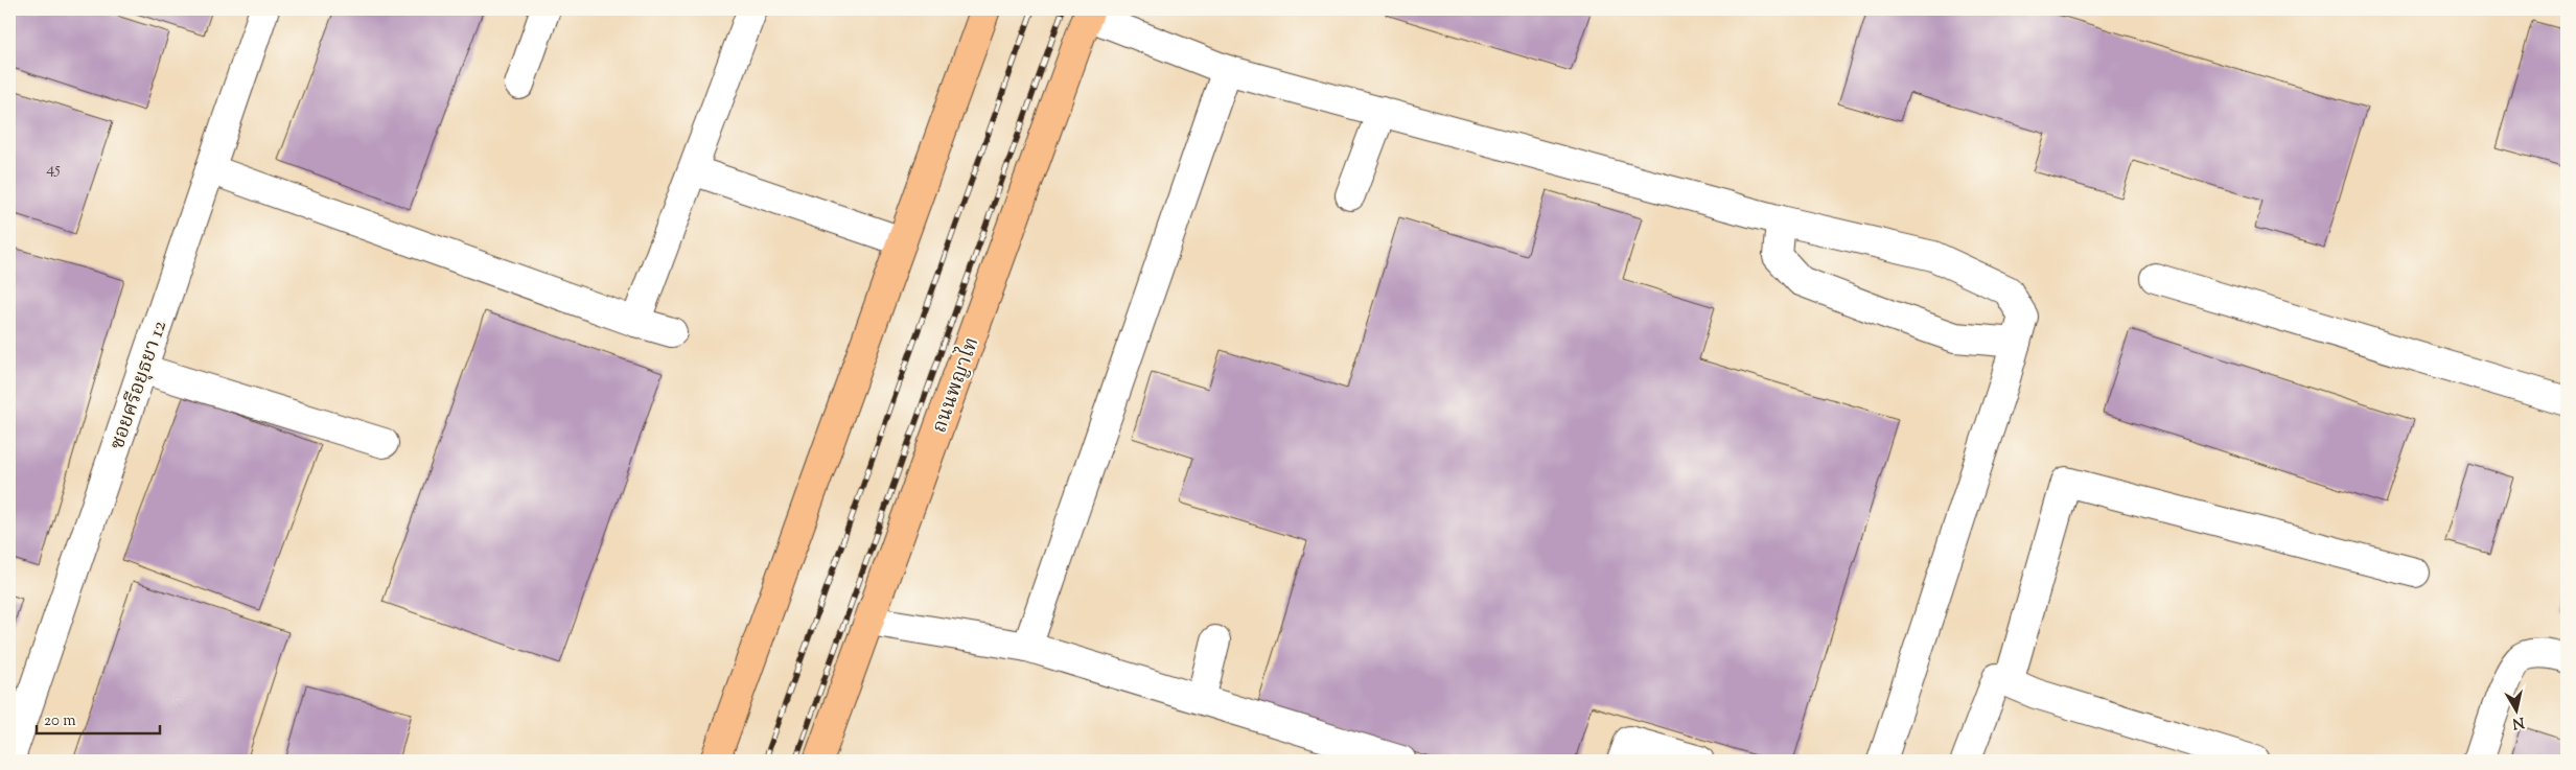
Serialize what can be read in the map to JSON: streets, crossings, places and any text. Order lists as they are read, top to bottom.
{
  "streets": {
    "main road": ["ถนนพญาไท"],
    "street": ["ซอยศรีอยุธยา 12"]
  },
  "house_numbers": ["45"],
  "scale_bar": "20 m",
  "north": "bottom"
}
